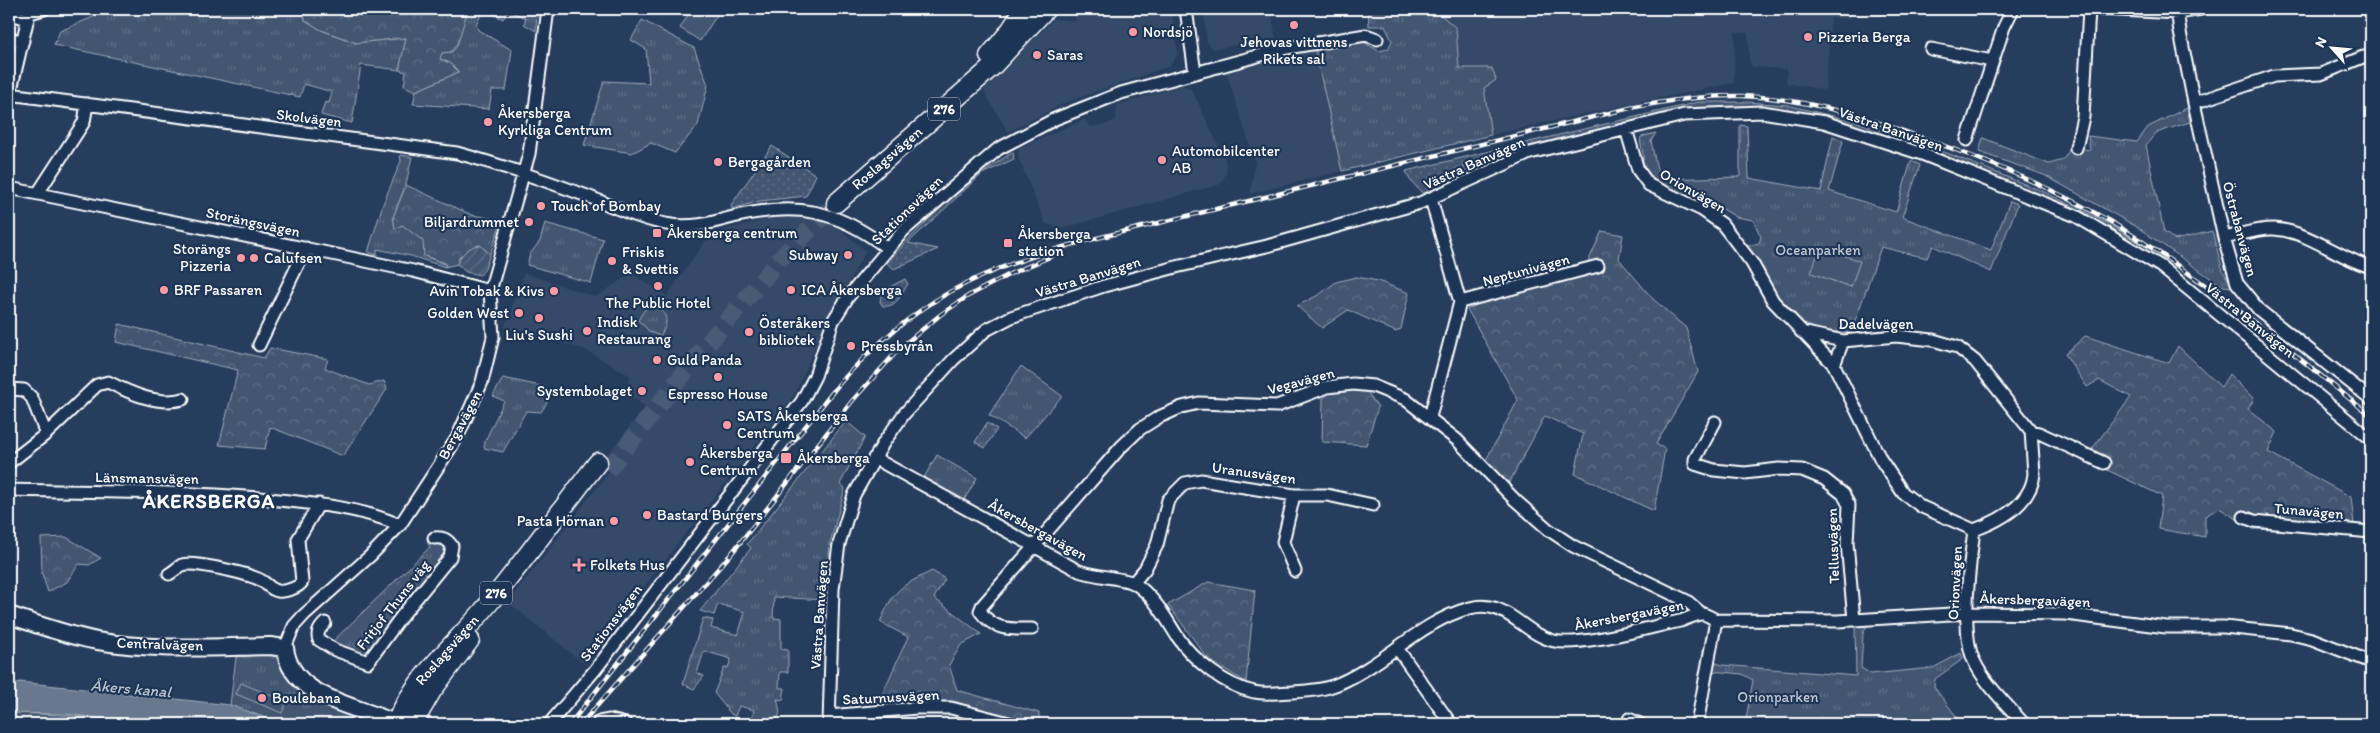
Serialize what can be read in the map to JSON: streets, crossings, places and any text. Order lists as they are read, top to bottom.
{
  "streets": {
    "main road": ["276", "Roslagsvägen"],
    "street": [
      "Skolvägen",
      "Västra Banvägen",
      "Orionvägen",
      "Stationsvägen",
      "Storängsvägen",
      "Östrabanvägen",
      "Neptunivägen",
      "Dadelvägen",
      "Vegavägen",
      "Bergavägen",
      "Uranusvägen",
      "Länsmansvägen",
      "Tunavägen",
      "Åkersbergavägen",
      "Tellusvägen",
      "Fritjof Thuns väg",
      "Centralvägen",
      "Saturnusvägen"
    ]
  },
  "crossings": [
    ["Skolvägen", "Stationsvägen"],
    ["Skolvägen", "Bergavägen"],
    ["Västra Banvägen", "Orionvägen"],
    ["Västra Banvägen", "Åkersbergavägen"],
    ["Västra Banvägen", "Saturnusvägen"],
    ["Orionvägen", "Dadelvägen"],
    ["Orionvägen", "Åkersbergavägen"],
    ["Storängsvägen", "Bergavägen"],
    ["Vegavägen", "Åkersbergavägen"],
    ["Bergavägen", "Länsmansvägen"],
    ["Bergavägen", "Centralvägen"],
    ["Uranusvägen", "Åkersbergavägen"],
    ["Åkersbergavägen", "Tellusvägen"]
  ],
  "districts": ["ÅKERSBERGA"],
  "water": ["Åkers kanal"],
  "parks": ["Oceanparken", "Orionparken"],
  "places": {
    "other": [
      "Jehovas vittnens Rikets sal",
      "Nordsjö",
      "Pizzeria Berga",
      "Saras",
      "Åkersberga Kyrkliga Centrum",
      "Automobilcenter AB",
      "Bergagården",
      "Touch of Bombay",
      "Biljardrummet",
      "Subway",
      "Storängs Pizzeria",
      "Calufsen",
      "Friskis & Svettis",
      "The Public Hotel",
      "BRF Passaren",
      "ICA Åkersberga",
      "Avin Tobak & Kivs",
      "Golden West",
      "Liu's Sushi",
      "Indisk Restaurang",
      "Österåkers bibliotek",
      "Pressbyrån",
      "Guld Panda",
      "Espresso House",
      "Systembolaget",
      "SATS Åkersberga Centrum",
      "Åkersberga Centrum",
      "Bastard Burgers",
      "Pasta Hörnan",
      "Boulebana"
    ],
    "transit": ["Åkersberga centrum", "Åkersberga station", "Åkersberga"],
    "health": ["Folkets Hus"]
  },
  "north": "top left"
}
